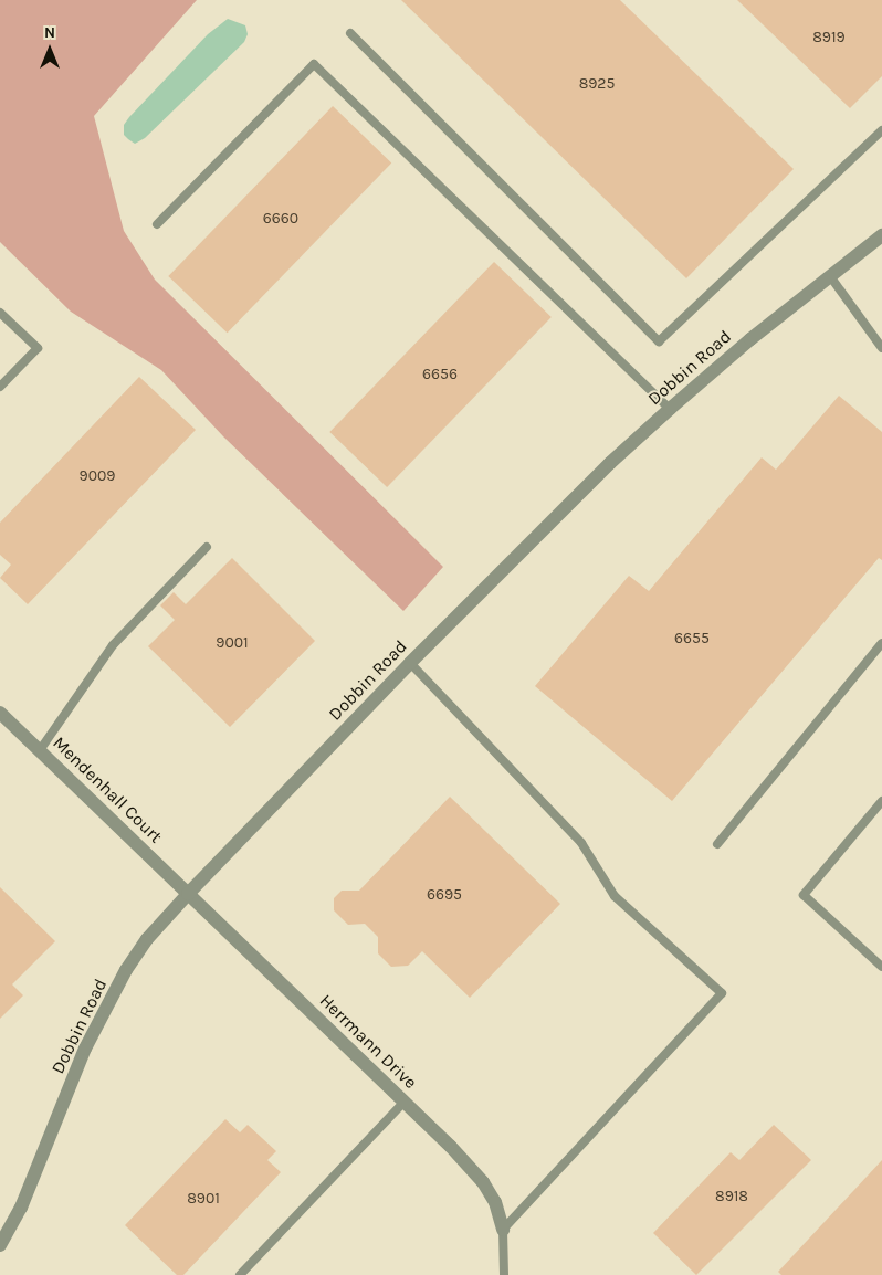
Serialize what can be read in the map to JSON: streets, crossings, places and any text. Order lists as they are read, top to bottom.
{
  "streets": {
    "street": ["Dobbin Road", "Mendenhall Court", "Herrmann Drive"]
  },
  "crossings": [
    ["Dobbin Road", "Mendenhall Court"],
    ["Dobbin Road", "Herrmann Drive"],
    ["Mendenhall Court", "Herrmann Drive"]
  ],
  "house_numbers": [
    "8919",
    "8925",
    "6660",
    "6656",
    "9009",
    "6655",
    "9001",
    "6695",
    "8918",
    "8901"
  ],
  "north": "top"
}
